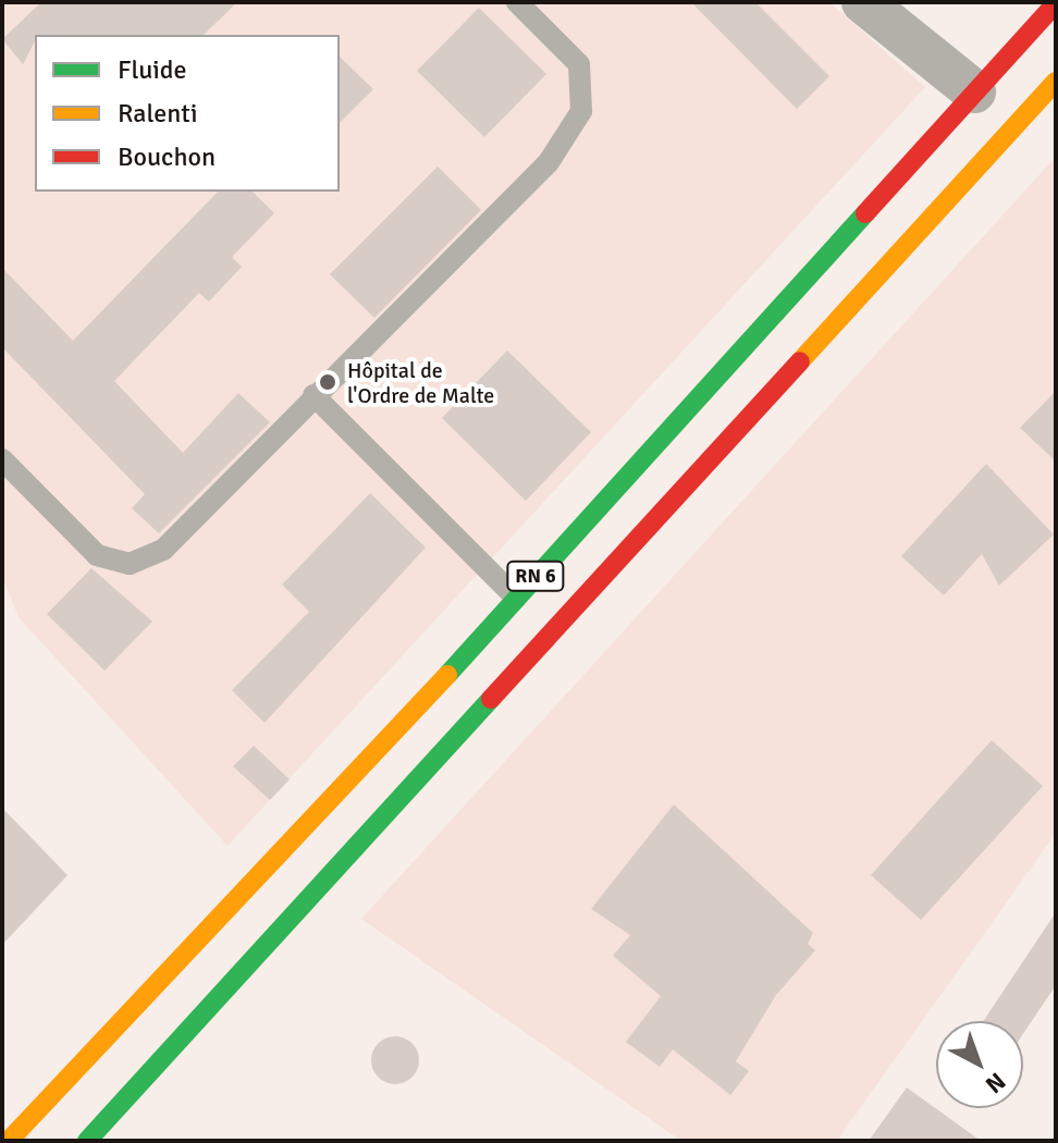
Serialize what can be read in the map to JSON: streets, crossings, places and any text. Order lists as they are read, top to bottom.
{
  "streets": {
    "main road": ["RN 6"]
  },
  "places": ["Hôpital de l'Ordre de Malte"],
  "legend": ["Fluide", "Ralenti", "Bouchon"],
  "north": "bottom right"
}
